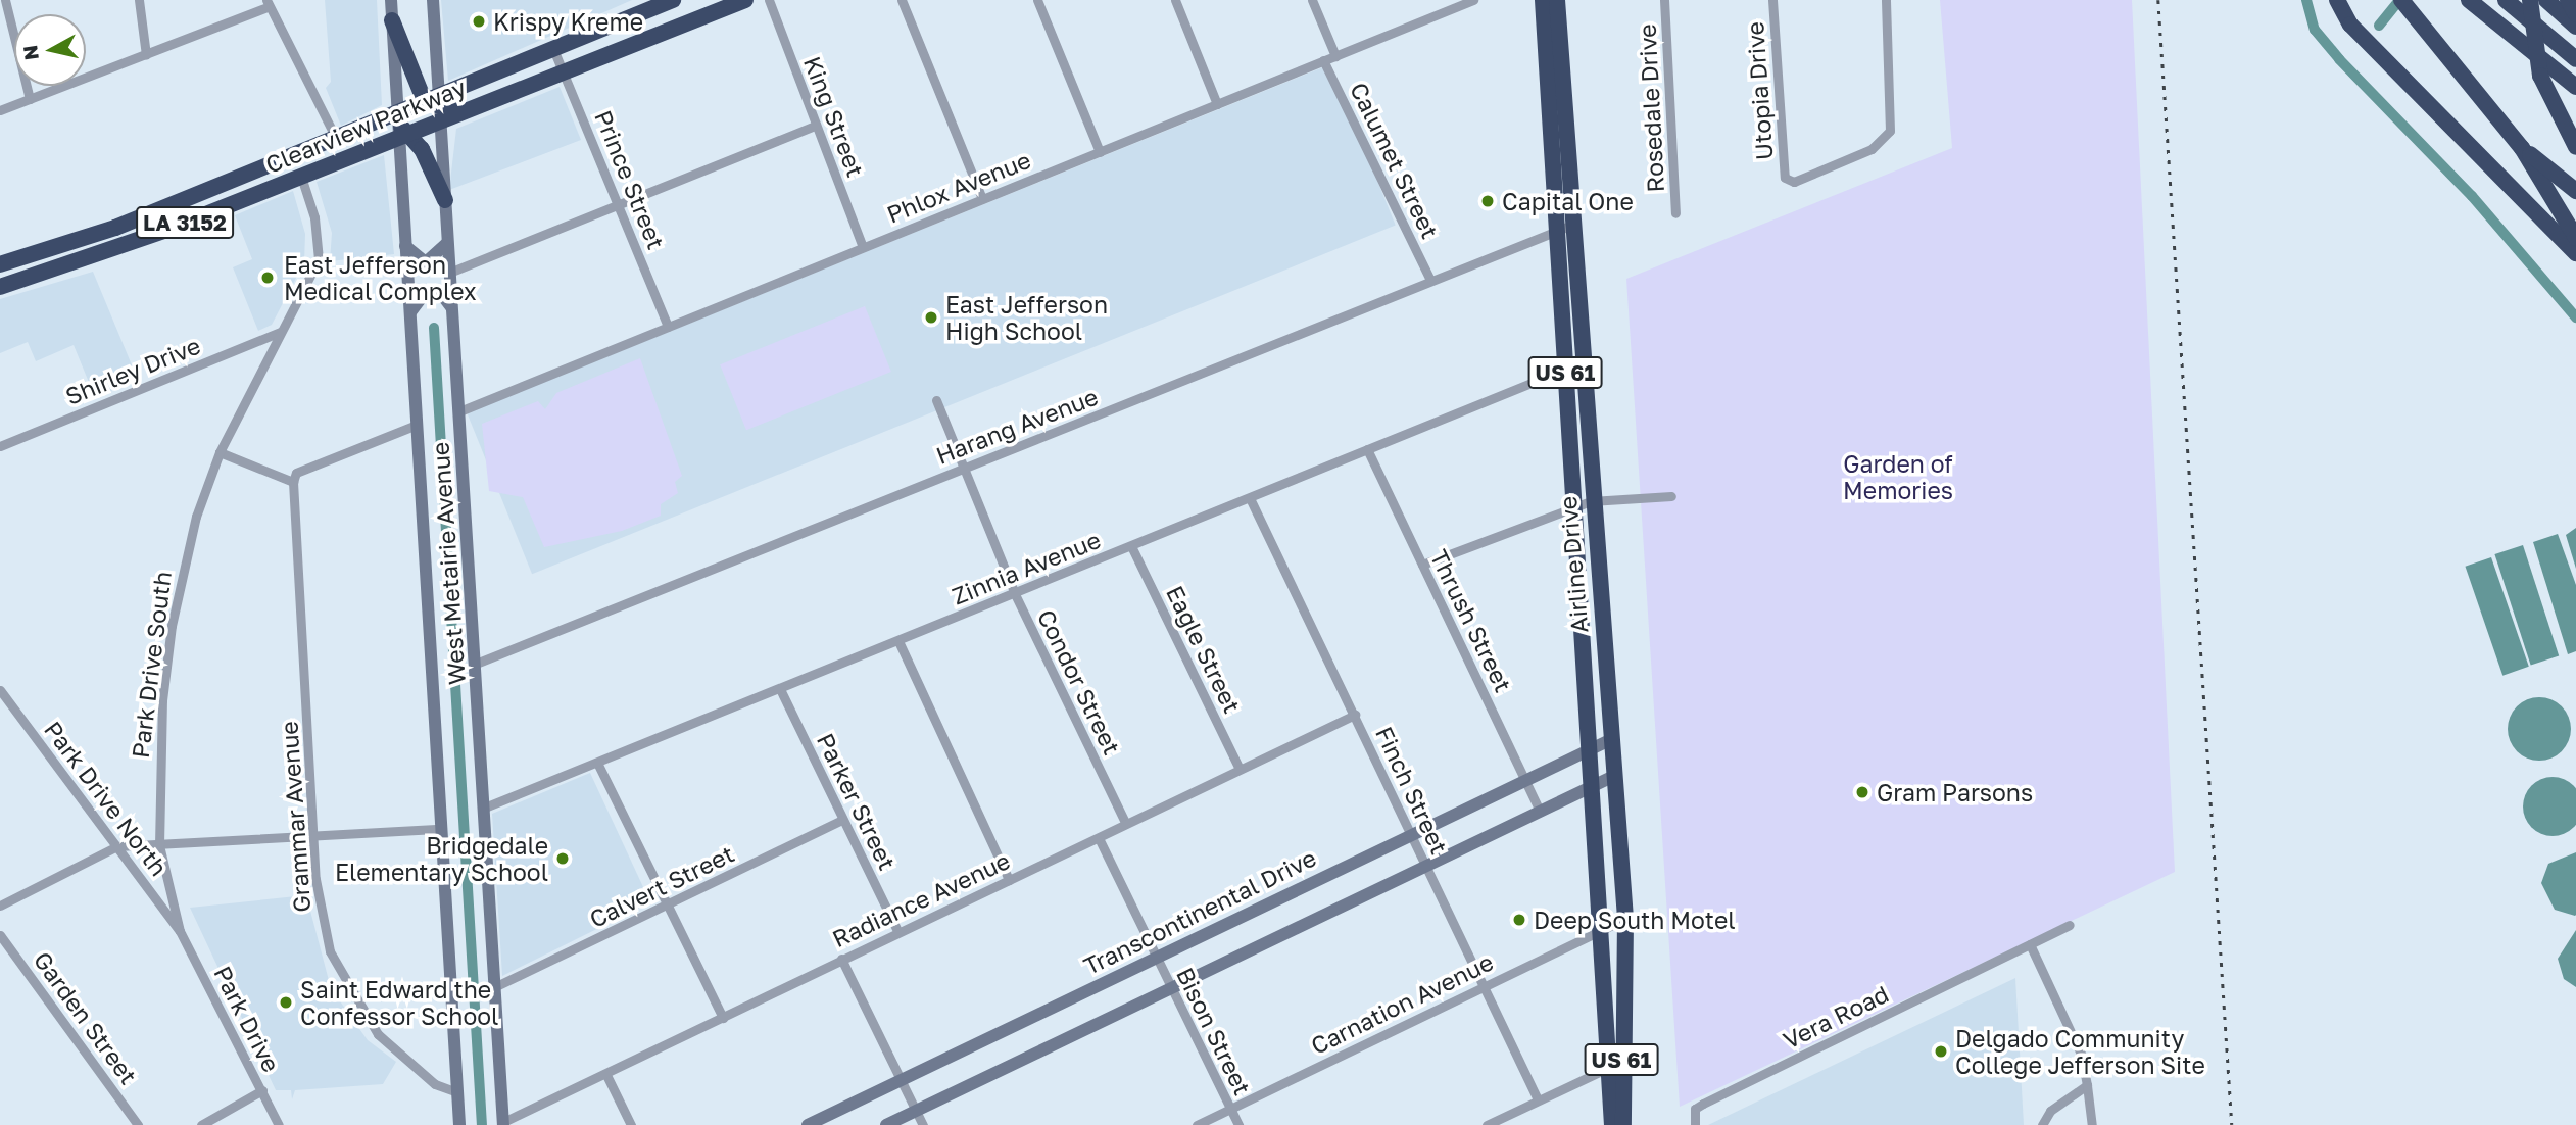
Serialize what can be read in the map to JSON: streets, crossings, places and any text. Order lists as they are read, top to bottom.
{
  "streets": {
    "highway": [
      "Clearview Parkway",
      "LA 3152",
      "US 61",
      "Airline Drive"
    ],
    "main road": ["West Metairie Avenue", "Transcontinental Drive"],
    "street": [
      "Utopia Drive",
      "Rosedale Drive",
      "King Street",
      "Calumet Street",
      "Prince Street",
      "Phlox Avenue",
      "Shirley Drive",
      "Harang Avenue",
      "Zinnia Avenue",
      "Thrush Street",
      "Eagle Street",
      "Park Drive South",
      "Condor Street",
      "Finch Street",
      "Park Drive North",
      "Parker Street",
      "Grammar Avenue",
      "Calvert Street",
      "Radiance Avenue",
      "Carnation Avenue",
      "Vera Road",
      "Garden Street",
      "Park Drive",
      "Bison Street"
    ]
  },
  "crossings": [
    ["King Street", "Phlox Avenue"],
    ["Clearview Parkway", "Prince Street"],
    ["Clearview Parkway", "West Metairie Avenue"],
    ["Clearview Parkway", "Park Drive South"],
    ["Calumet Street", "Phlox Avenue"],
    ["Calumet Street", "Harang Avenue"],
    ["Prince Street", "Phlox Avenue"],
    ["Phlox Avenue", "West Metairie Avenue"],
    ["Shirley Drive", "Park Drive South"],
    ["Harang Avenue", "West Metairie Avenue"],
    ["Harang Avenue", "Airline Drive"],
    ["Harang Avenue", "Condor Street"],
    ["West Metairie Avenue", "Zinnia Avenue"],
    ["West Metairie Avenue", "Grammar Avenue"],
    ["West Metairie Avenue", "Calvert Street"],
    ["West Metairie Avenue", "Radiance Avenue"],
    ["Airline Drive", "Zinnia Avenue"],
    ["Airline Drive", "Transcontinental Drive"],
    ["Airline Drive", "Carnation Avenue"],
    ["Zinnia Avenue", "Thrush Street"],
    ["Zinnia Avenue", "Eagle Street"],
    ["Zinnia Avenue", "Condor Street"],
    ["Zinnia Avenue", "Finch Street"],
    ["Zinnia Avenue", "Parker Street"],
    ["Thrush Street", "Transcontinental Drive"],
    ["Eagle Street", "Radiance Avenue"],
    ["Park Drive South", "Park Drive North"],
    ["Park Drive South", "Park Drive"],
    ["Condor Street", "Radiance Avenue"],
    ["Finch Street", "Radiance Avenue"],
    ["Finch Street", "Transcontinental Drive"],
    ["Finch Street", "Carnation Avenue"],
    ["Park Drive North", "Park Drive"],
    ["Parker Street", "Calvert Street"],
    ["Parker Street", "Radiance Avenue"],
    ["Radiance Avenue", "Bison Street"],
    ["Transcontinental Drive", "Bison Street"],
    ["Carnation Avenue", "Bison Street"]
  ],
  "parks": ["Garden of Memories"],
  "places": [
    "Krispy Kreme",
    "Capital One",
    "East Jefferson Medical Complex",
    "East Jefferson High School",
    "Gram Parsons",
    "Bridgedale Elementary School",
    "Deep South Motel",
    "Saint Edward the Confessor School",
    "Delgado Community College Jefferson Site"
  ],
  "north": "left"
}
